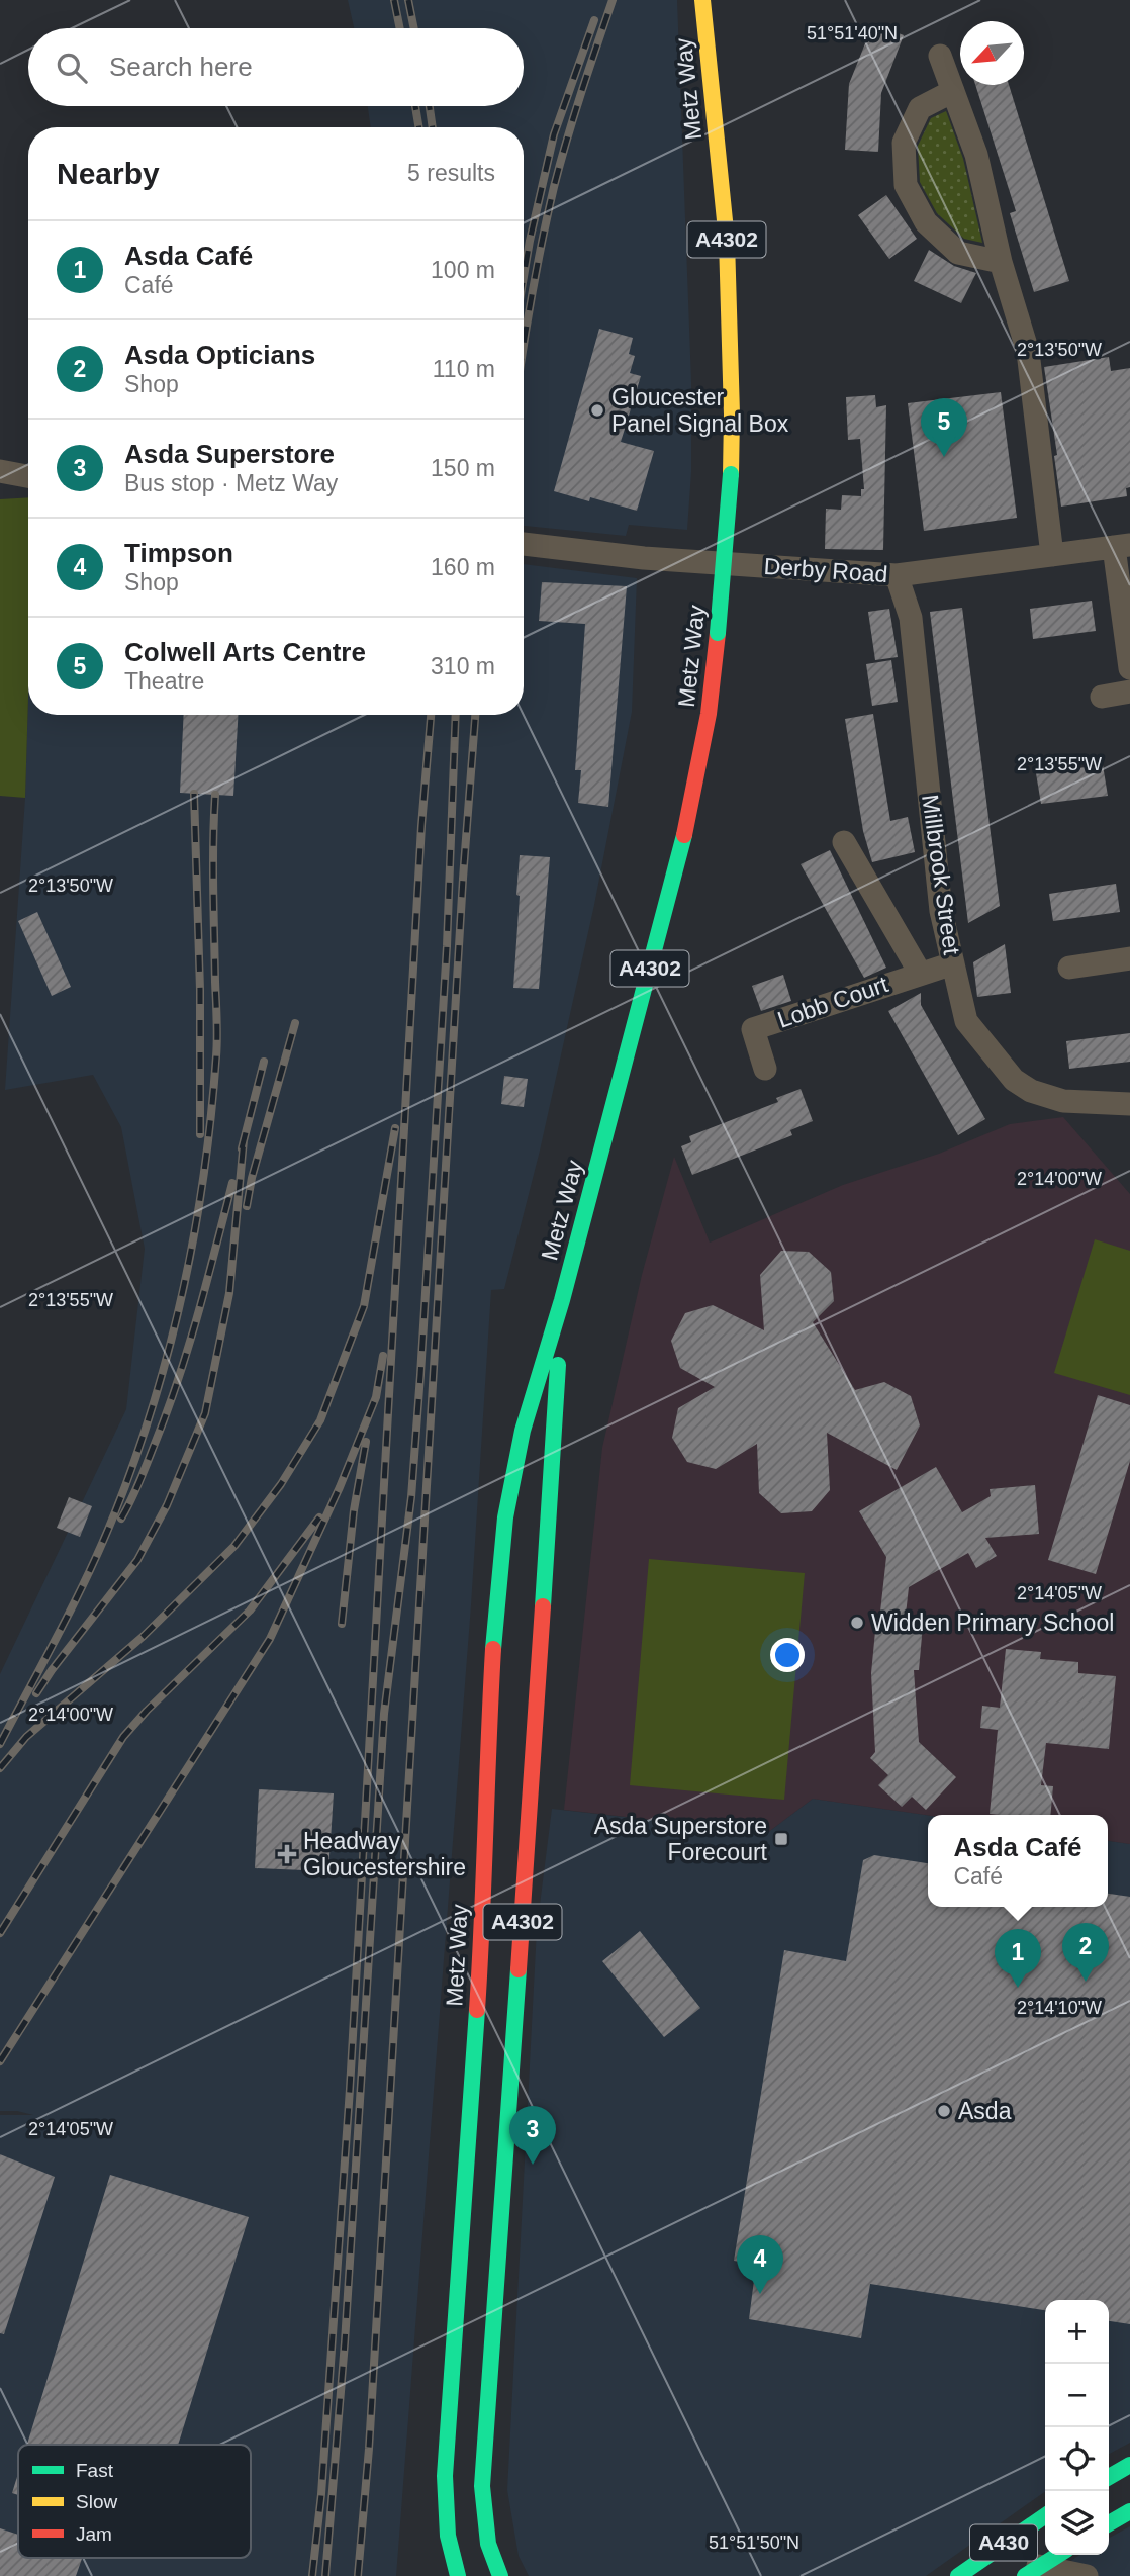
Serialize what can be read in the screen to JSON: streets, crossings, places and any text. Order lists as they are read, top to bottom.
{
  "streets": {
    "main road": ["Metz Way", "A4302", "A430"],
    "street": ["Derby Road", "Millbrook Street", "Lobb Court"]
  },
  "crossings": [
    ["Derby Road", "Millbrook Street"],
    ["Millbrook Street", "Lobb Court"]
  ],
  "places": {
    "other": ["Gloucester Panel Signal Box", "Widden Primary School", "Asda"],
    "transit": ["Asda Superstore Forecourt"],
    "health": ["Headway Gloucestershire"]
  },
  "legend": ["Fast", "Slow", "Jam"],
  "north": "bottom left",
  "page": {
    "search": "Search here",
    "heading": ["Nearby", "5 results"],
    "list": [
      {
        "mark": "1",
        "name": "Asda Café",
        "note": "Café",
        "value": "100 m"
      },
      {
        "mark": "2",
        "name": "Asda Opticians",
        "note": "Shop",
        "value": "110 m"
      },
      {
        "mark": "3",
        "name": "Asda Superstore",
        "note": "Bus stop · Metz Way",
        "value": "150 m"
      },
      {
        "mark": "4",
        "name": "Timpson",
        "note": "Shop",
        "value": "160 m"
      },
      {
        "mark": "5",
        "name": "Colwell Arts Centre",
        "note": "Theatre",
        "value": "310 m"
      }
    ],
    "pins": [
      "5",
      "2",
      "1",
      "3",
      "4"
    ],
    "popup": ["Asda Café", "Café"],
    "map_buttons": ["+", "−"]
  },
  "coordinates": [
    "51°51'40\"N",
    "2°13'50\"W",
    "2°13'55\"W",
    "2°14'00\"W",
    "2°14'05\"W",
    "2°14'10\"W",
    "51°51'50\"N"
  ]
}
